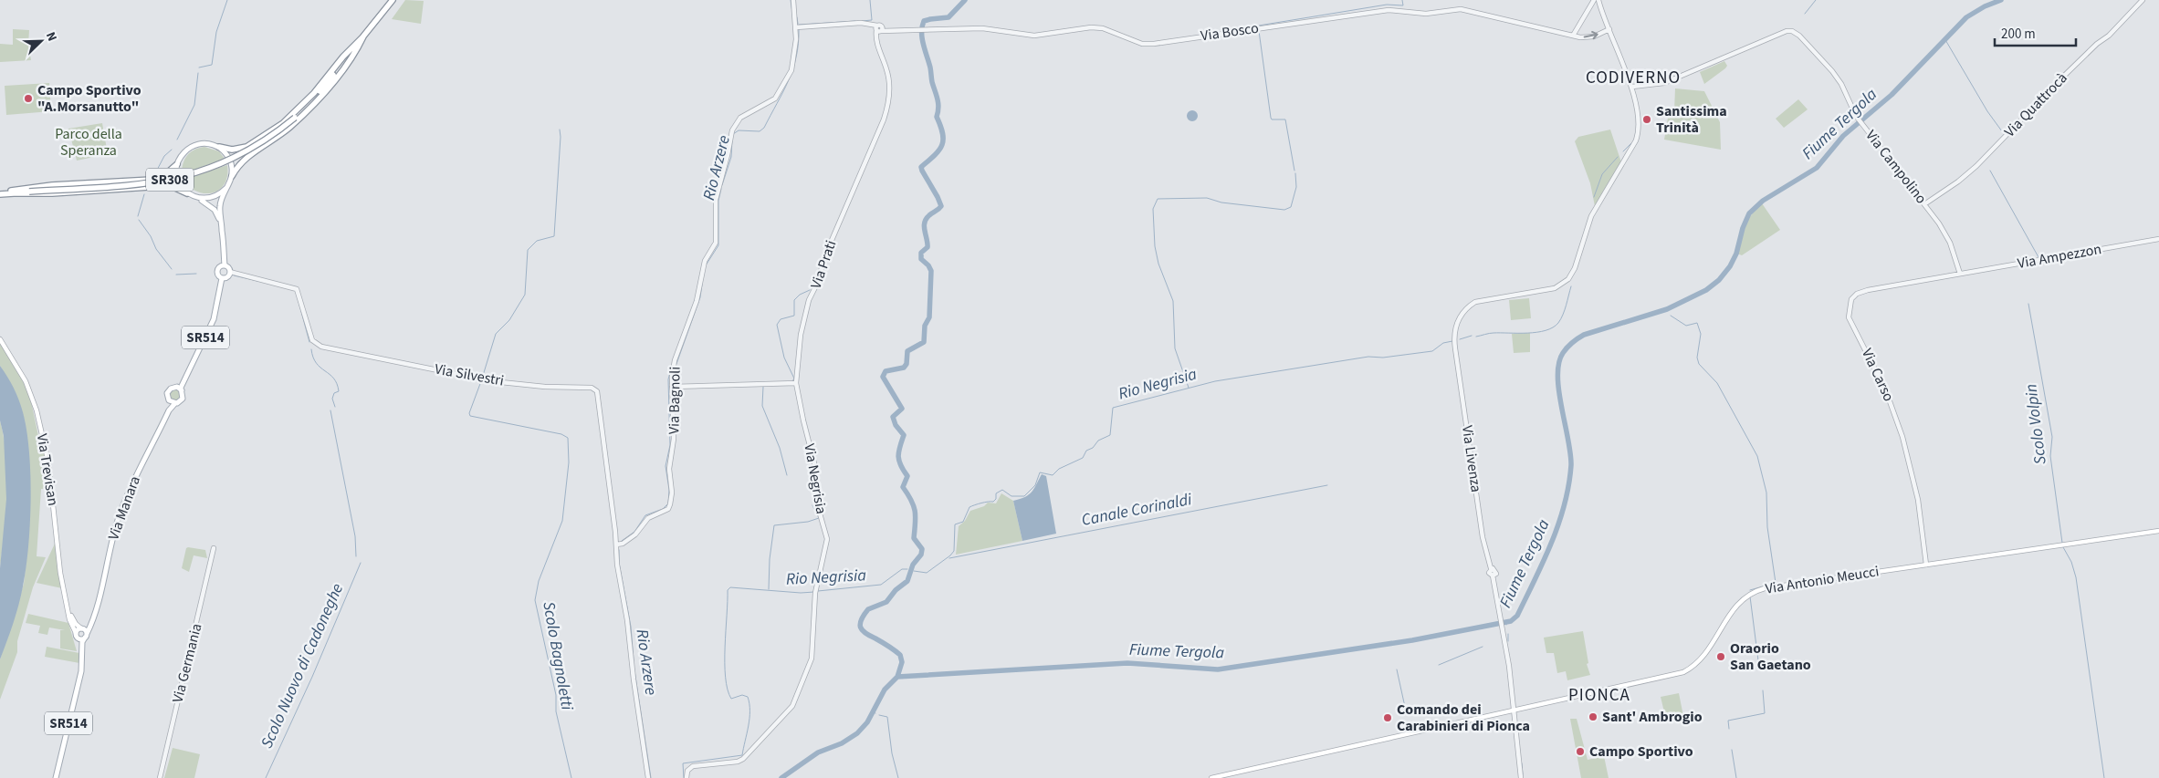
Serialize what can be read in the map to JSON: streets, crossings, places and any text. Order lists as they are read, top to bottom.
{
  "streets": {
    "highway": ["SR308"],
    "main road": [
      "SR514",
      "Via Trevisan",
      "Via Manara",
      "Via Antonio Meucci"
    ],
    "street": [
      "Via Bosco",
      "Via Quattrocà",
      "Via Campolino",
      "Via Ampezzon",
      "Via Prati",
      "Via Silvestri",
      "Via Carso",
      "Via Bagnoli",
      "Via Livenza",
      "Via Negrisia",
      "Via Germania"
    ]
  },
  "crossings": [
    ["Via Bosco", "Via Prati"],
    ["Via Bosco", "Via Bagnoli"],
    ["Via Quattrocà", "Via Campolino"],
    ["Via Campolino", "Via Ampezzon"],
    ["Via Campolino", "Via Carso"],
    ["Via Campolino", "Via Livenza"],
    ["Via Ampezzon", "Via Carso"],
    ["Via Prati", "Via Negrisia"],
    ["SR514", "Via Silvestri"],
    ["SR514", "Via Trevisan"],
    ["SR514", "Via Manara"],
    ["Via Silvestri", "Via Bagnoli"],
    ["Via Carso", "Via Antonio Meucci"],
    ["Via Livenza", "Via Antonio Meucci"],
    ["Via Trevisan", "Via Manara"]
  ],
  "districts": ["CODIVERNO", "PIONCA"],
  "water": [
    "Fiume Tergola",
    "Rio Arzere",
    "Rio Negrisia",
    "Scolo Volpin",
    "Canale Corinaldi",
    "Scolo Bagnoletti",
    "Scolo Nuovo di Cadoneghe"
  ],
  "parks": ["Parco della Speranza"],
  "places": [
    "Campo Sportivo \"A.Morsanutto\"",
    "Santissima Trinità",
    "Oraorio San Gaetano",
    "Sant' Ambrogio",
    "Comando dei Carabinieri di Pionca",
    "Campo Sportivo"
  ],
  "scale_bar": "200 m",
  "north": "top right"
}
